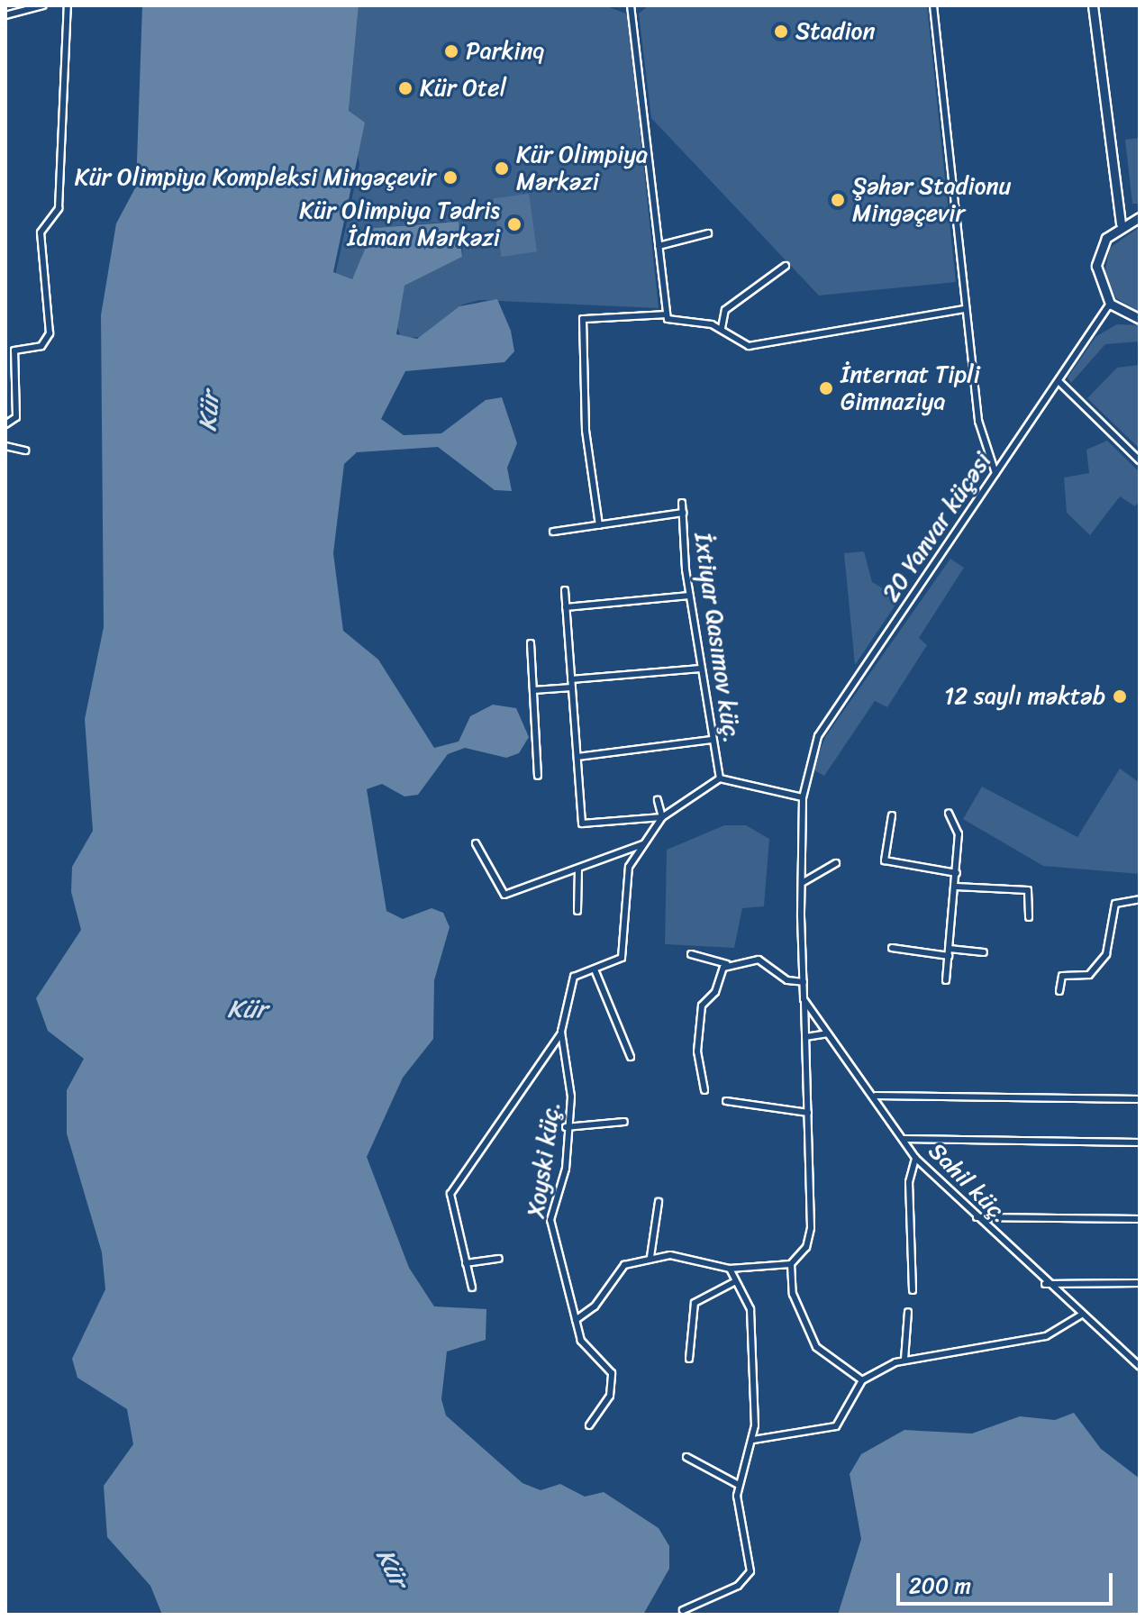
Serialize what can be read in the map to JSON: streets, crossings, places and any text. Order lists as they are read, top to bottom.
{
  "streets": {
    "street": [
      "20 Yanvar küçəsi",
      "İxtiyar Qasımov küç.",
      "Xoyski küç.",
      "Sahil küç."
    ]
  },
  "crossings": [
    ["İxtiyar Qasımov küç.", "Xoyski küç."]
  ],
  "water": ["Kür"],
  "places": [
    "Stadion",
    "Parkinq",
    "Kür Otel",
    "Kür Olimpiya Mərkəzi",
    "Kür Olimpiya Kompleksi Mingəçevir",
    "Şəhər Stadionu Mingəçevir",
    "Kür Olimpiya Tədris İdman Mərkəzi",
    "İnternat Tipli Gimnaziya",
    "12 saylı məktəb"
  ],
  "scale_bar": "200 m"
}
